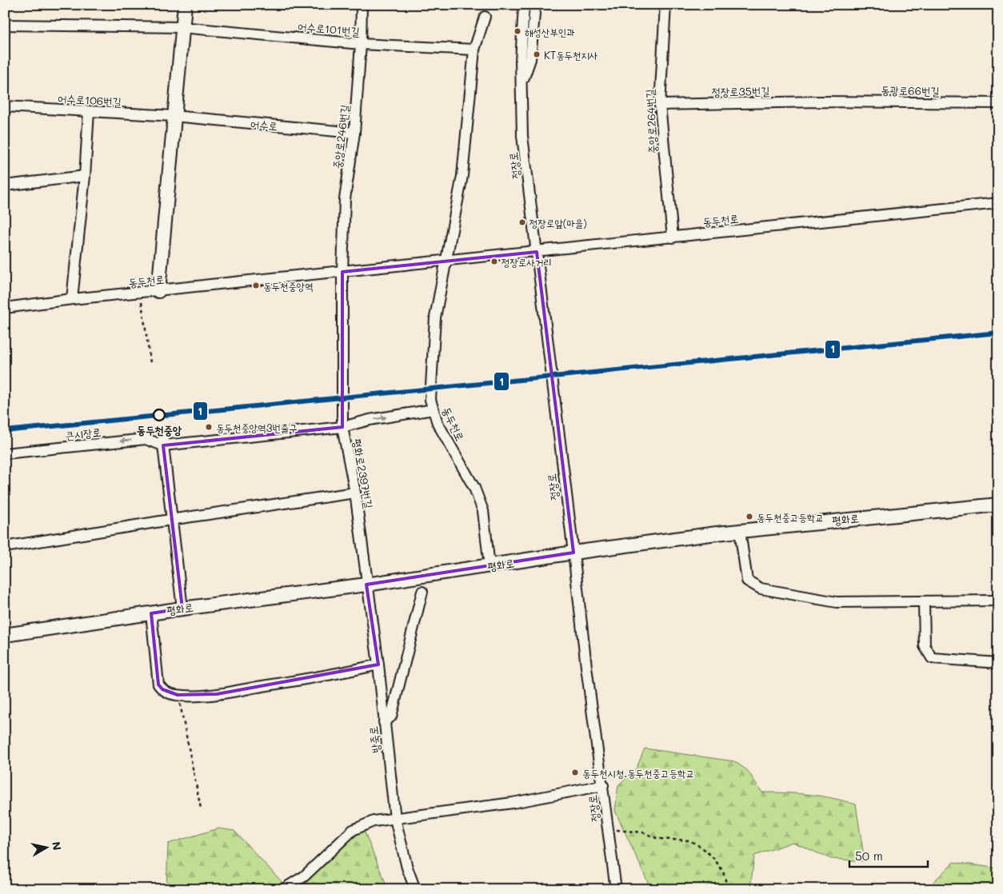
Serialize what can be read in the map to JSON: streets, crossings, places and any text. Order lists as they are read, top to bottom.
{
  "streets": {
    "main road": ["평화로"],
    "street": [
      "어수로101번길",
      "동광로66번길",
      "정장로35번길",
      "어수로106번길",
      "중앙로264번길",
      "어수로",
      "중앙로246번길",
      "정장로",
      "동두천로",
      "큰시장로",
      "평화로2397번길",
      "방죽로"
    ]
  },
  "crossings": [
    ["어수로101번길", "중앙로246번길"],
    ["어수로101번길", "동두천로"],
    ["동광로66번길", "정장로35번길"],
    ["정장로35번길", "중앙로264번길"],
    ["어수로106번길", "어수로"],
    ["중앙로264번길", "동두천로"],
    ["어수로", "중앙로246번길"],
    ["중앙로246번길", "동두천로"],
    ["정장로", "동두천로"],
    ["정장로", "평화로"],
    ["동두천로", "평화로"],
    ["큰시장로", "평화로2397번길"],
    ["평화로2397번길", "평화로"],
    ["평화로2397번길", "방죽로"],
    ["평화로", "방죽로"]
  ],
  "places": [
    "해성산부인과",
    "KT동두천지사",
    "정장로앞(마을)",
    "정장로사거리",
    "동두천중앙역",
    "동두천중앙",
    "동두천중앙역3번출구",
    "동두천중고등학교",
    "동두천시청.동두천중고등학교"
  ],
  "lines": ["transit line 1"],
  "scale_bar": "50 m",
  "north": "right"
}
